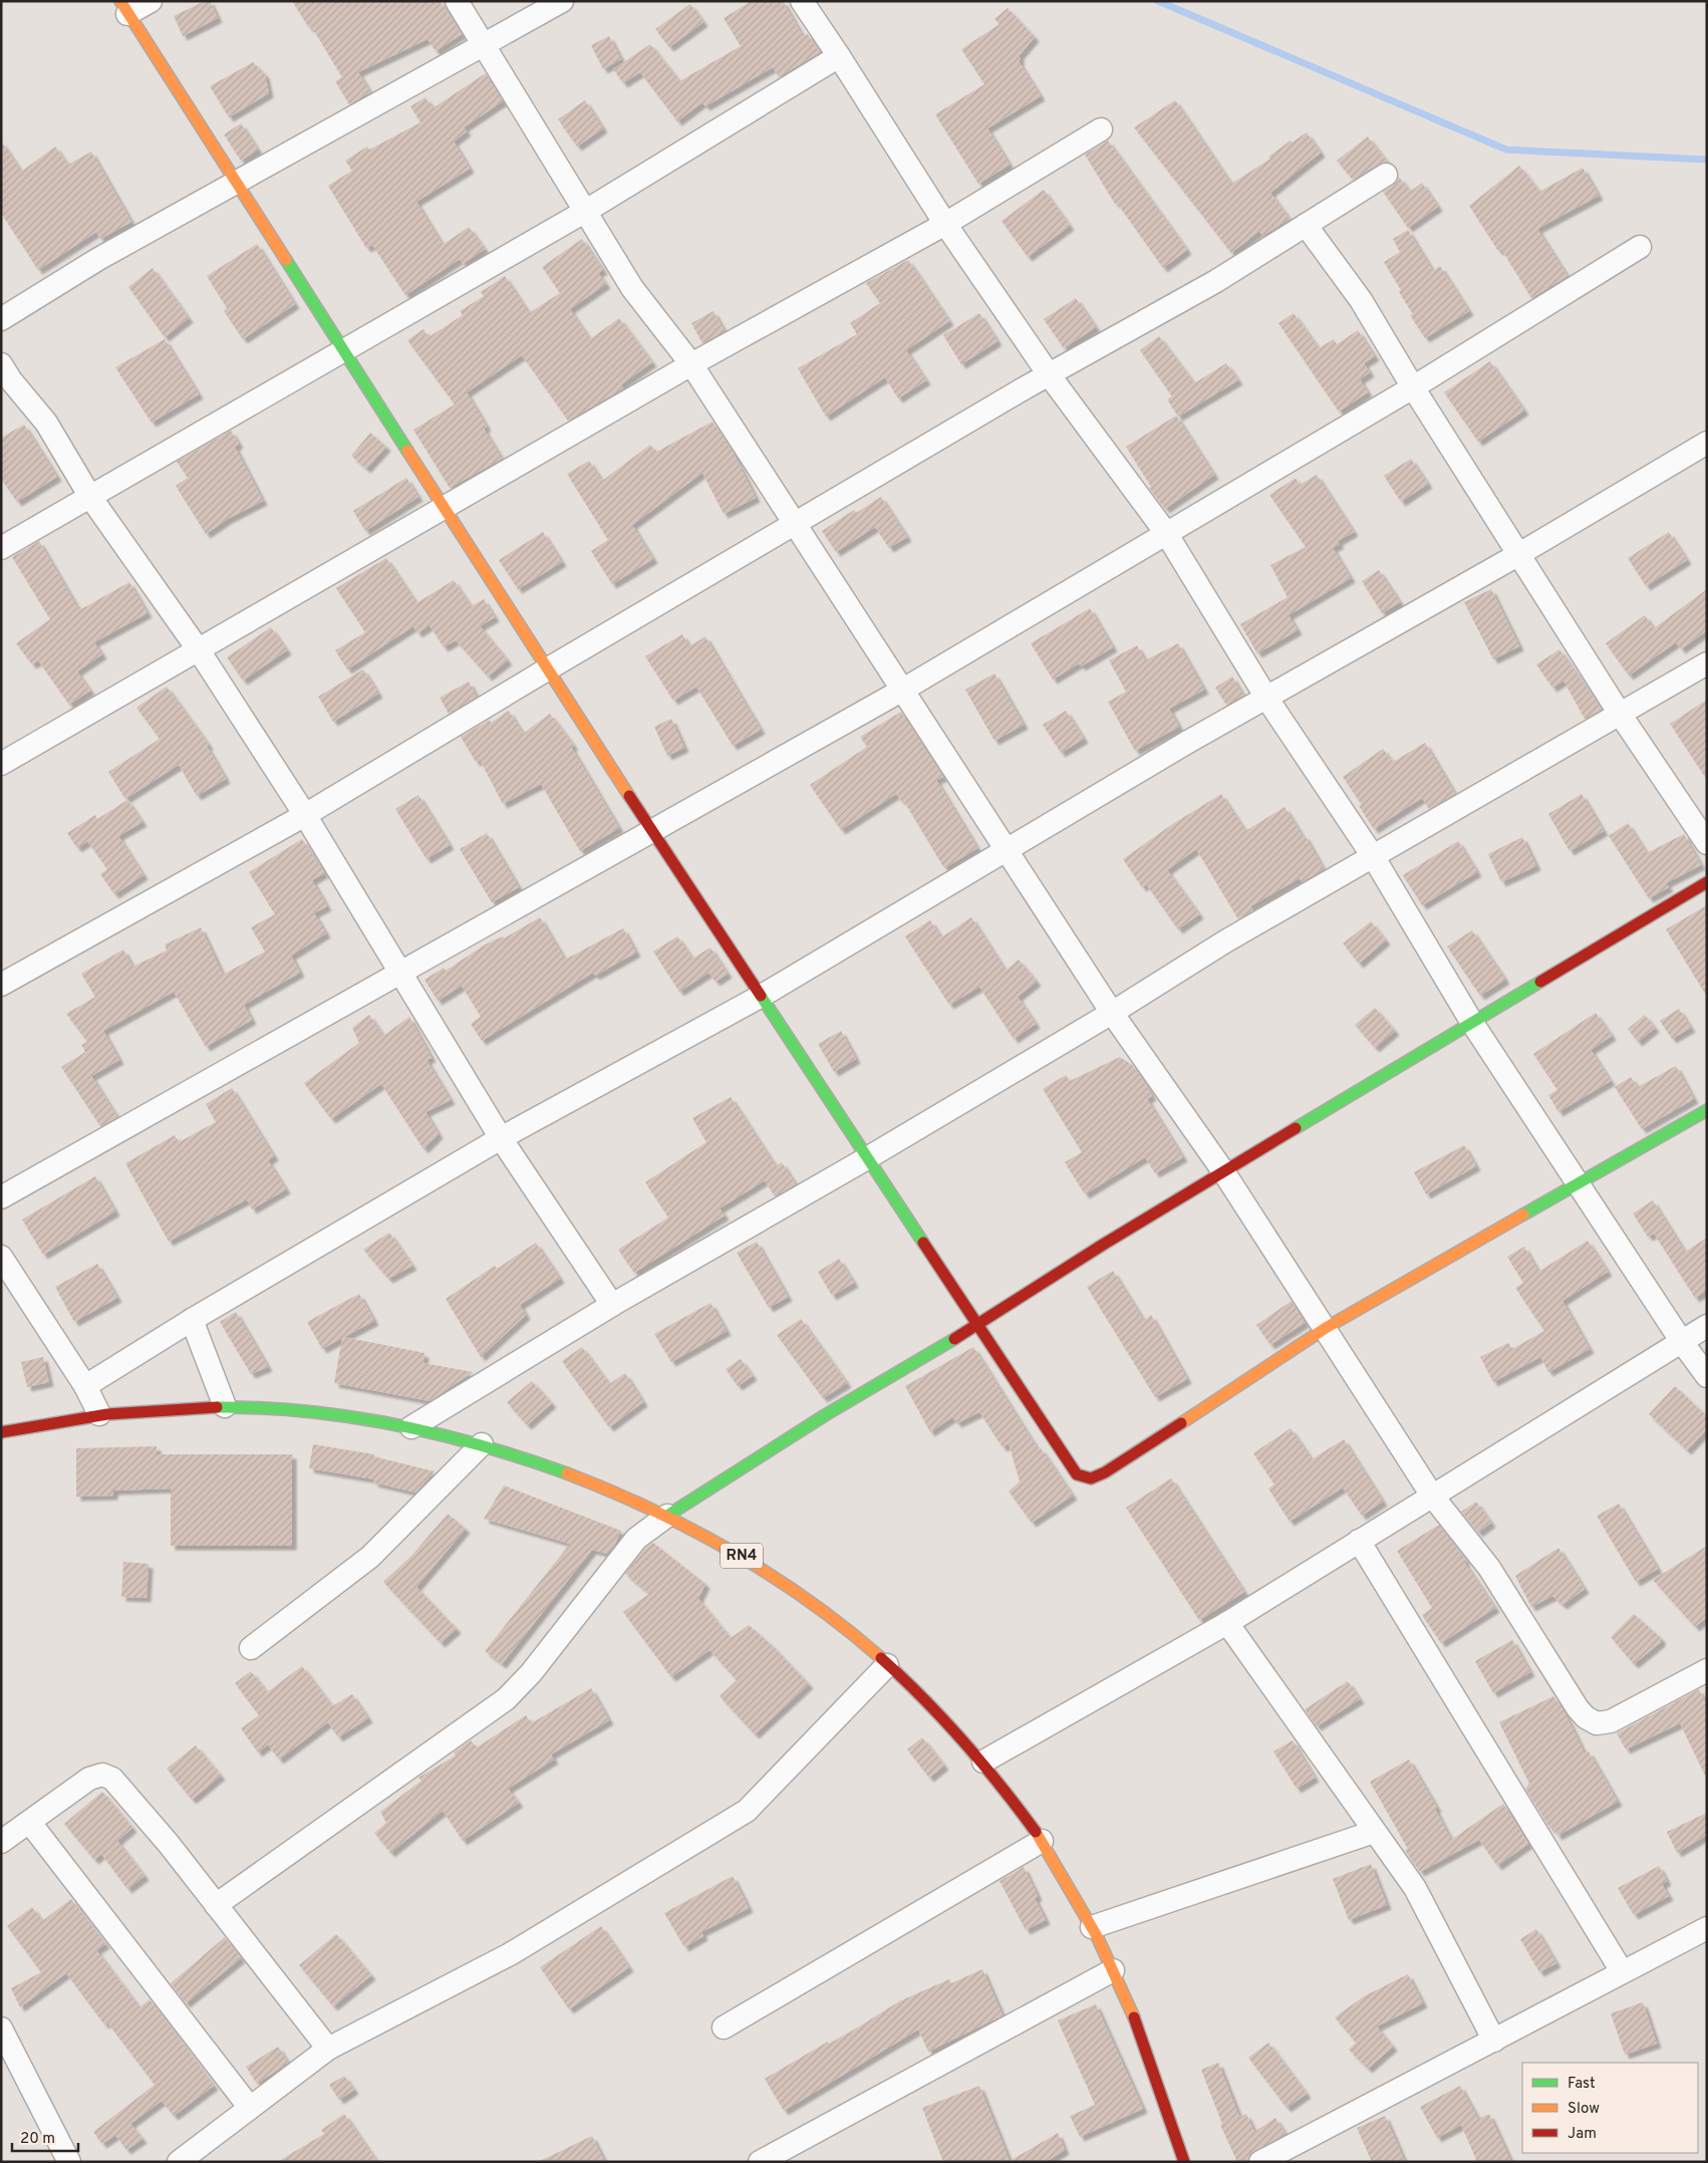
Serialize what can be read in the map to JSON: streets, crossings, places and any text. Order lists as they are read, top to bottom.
{
  "streets": {
    "main road": ["RN4"]
  },
  "legend": ["Fast", "Slow", "Jam"],
  "scale_bar": "20 m"
}
